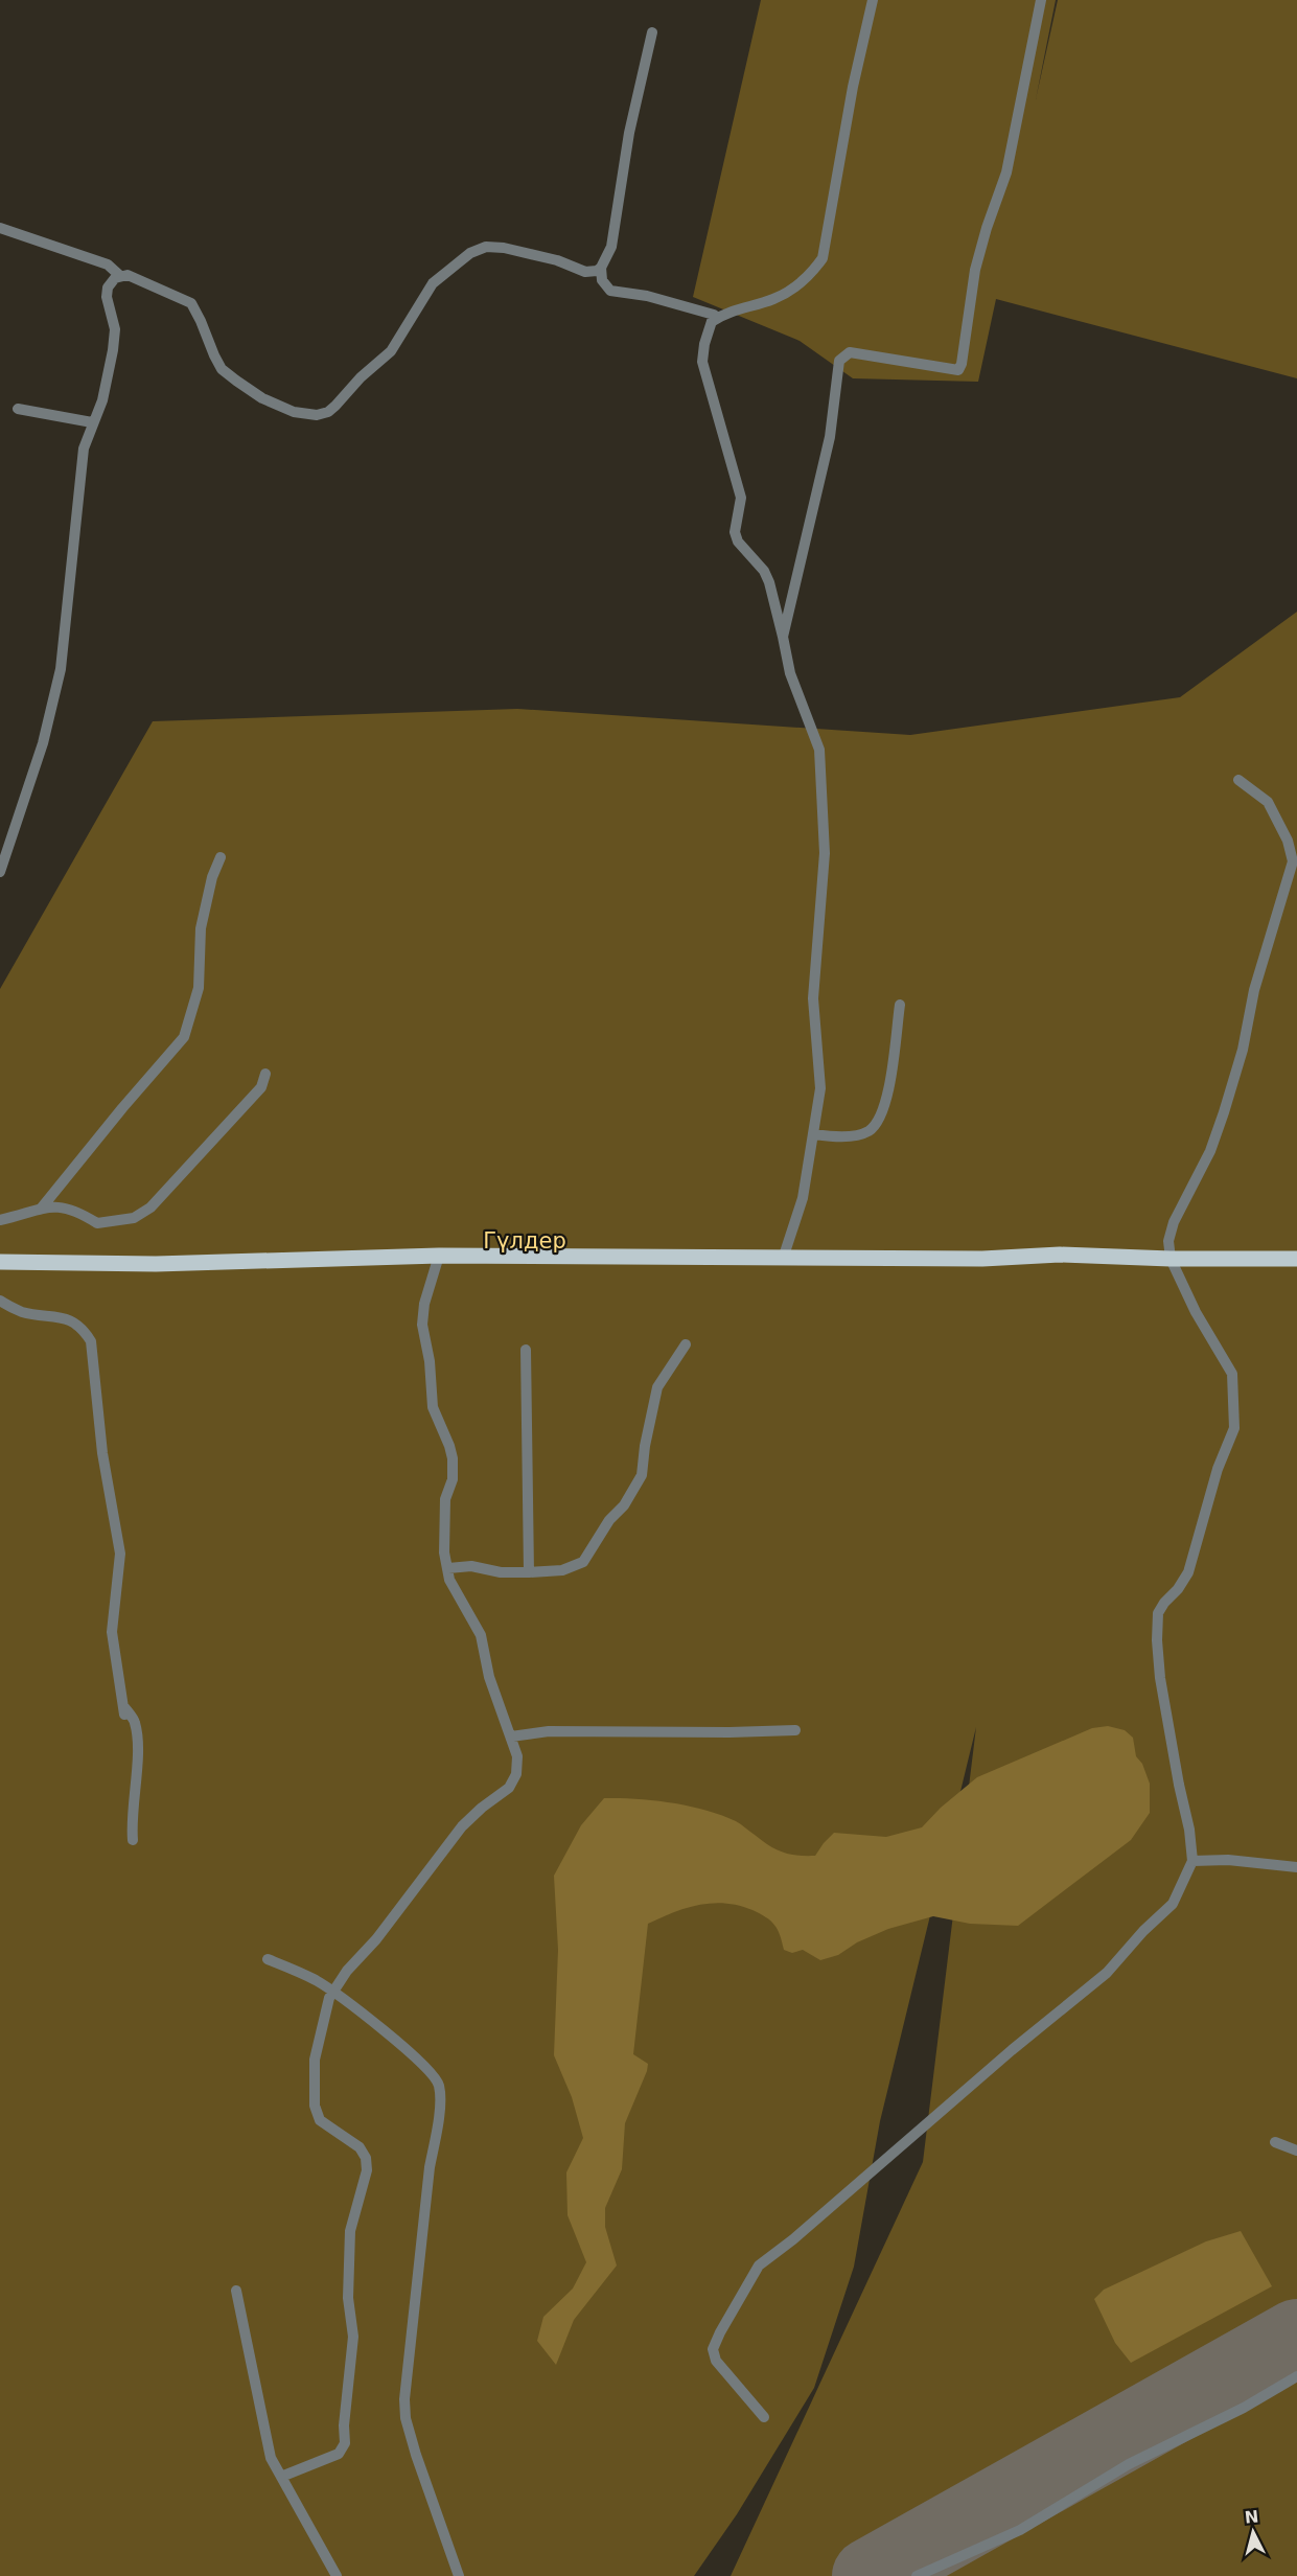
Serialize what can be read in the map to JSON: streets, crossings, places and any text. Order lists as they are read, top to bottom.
{
  "parks": ["Гүлдер"],
  "north": "top"
}
